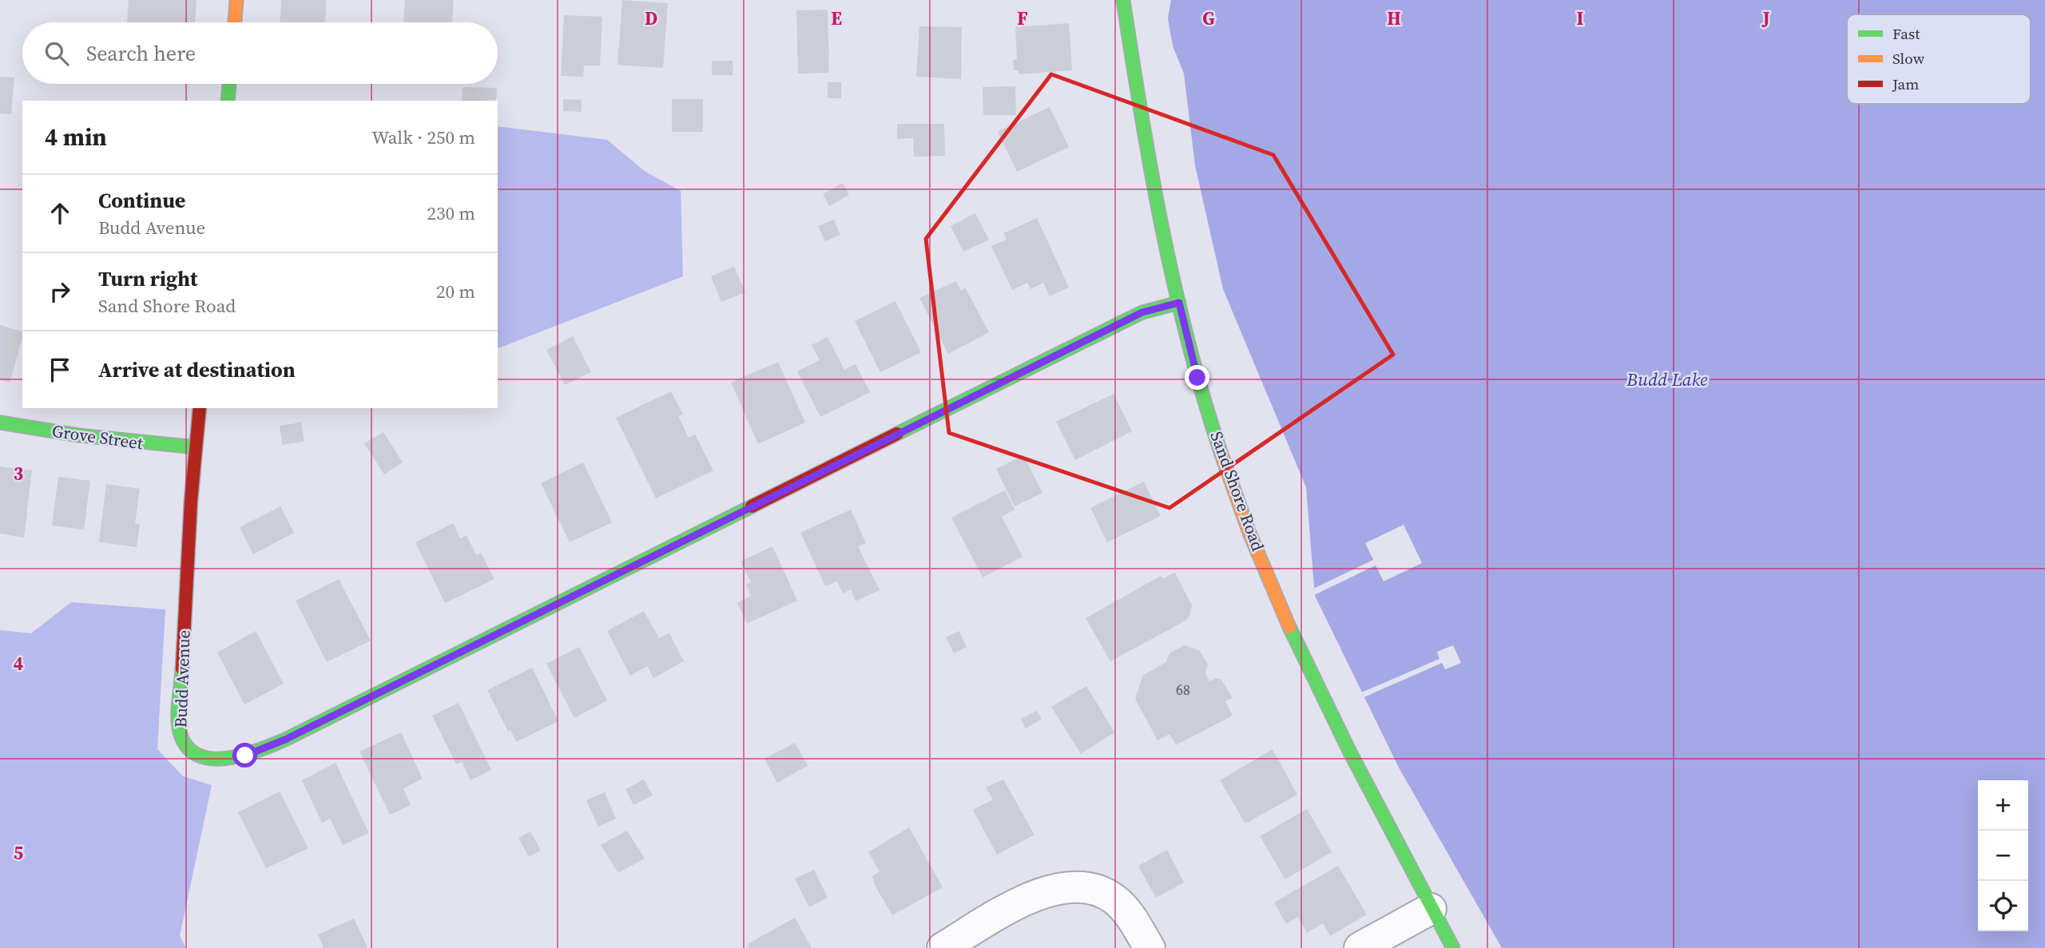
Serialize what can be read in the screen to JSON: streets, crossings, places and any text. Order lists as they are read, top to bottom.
{
  "streets": {
    "street": ["Grove Street", "Sand Shore Road", "Budd Avenue"]
  },
  "crossings": [
    ["Grove Street", "Budd Avenue"],
    ["Sand Shore Road", "Budd Avenue"]
  ],
  "water": ["Budd Lake"],
  "house_numbers": ["68"],
  "legend": ["Fast", "Slow", "Jam"],
  "page": {
    "search": "Search here",
    "heading": ["4 min", "Walk · 250 m"],
    "list": [
      ["Continue", "Budd Avenue", "230 m"],
      ["Turn right", "Sand Shore Road", "20 m"],
      "Arrive at destination"
    ],
    "map_buttons": ["+", "−"]
  },
  "grid": {
    "columns": [
      "D",
      "E",
      "F",
      "G",
      "H",
      "I",
      "J"
    ],
    "rows": ["3", "4", "5"]
  }
}
